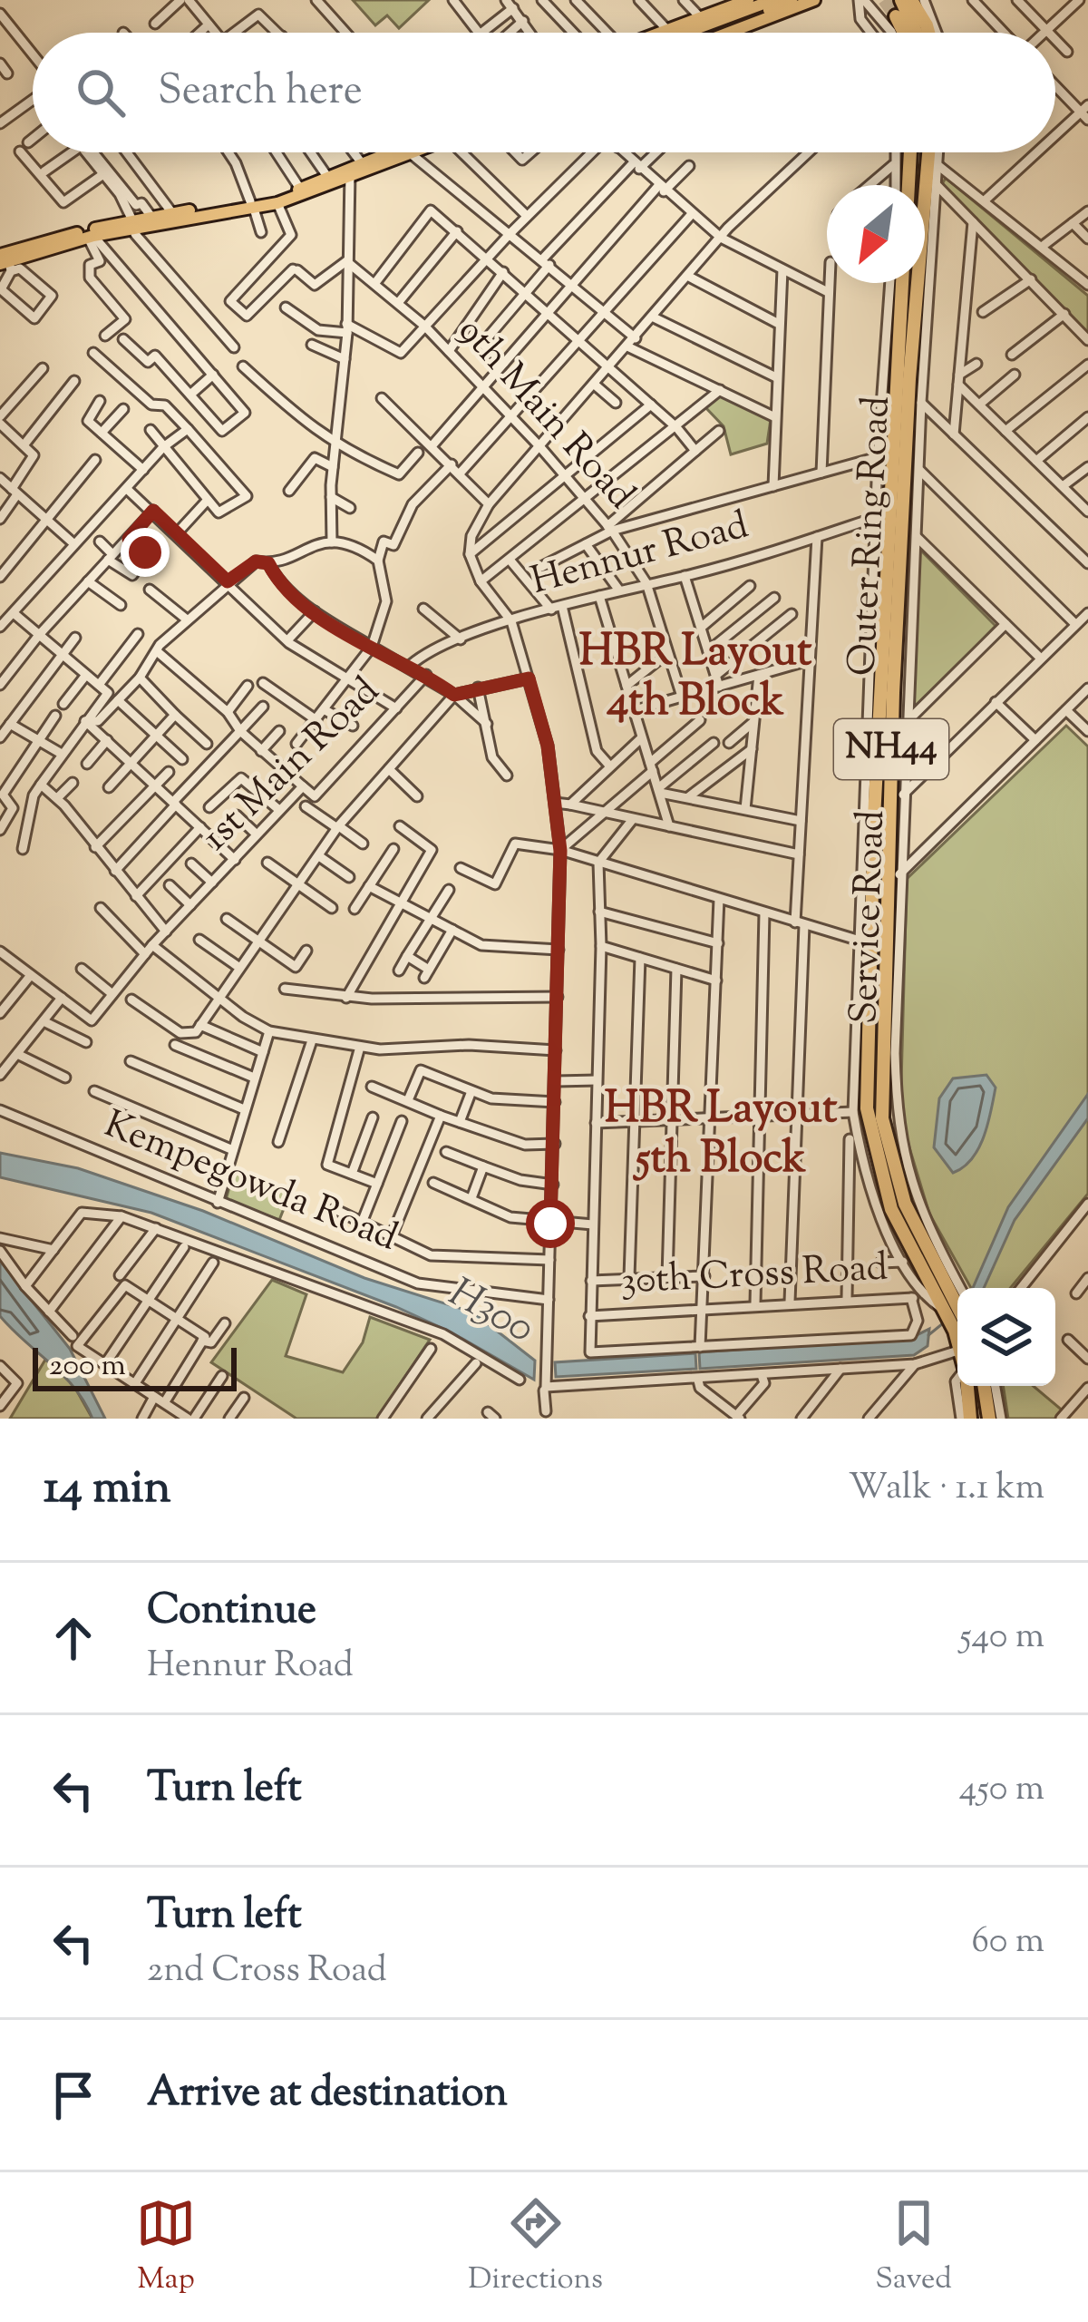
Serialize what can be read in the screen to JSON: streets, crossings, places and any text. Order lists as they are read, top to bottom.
{
  "streets": {
    "highway": ["Outer Ring Road", "NH44"],
    "street": [
      "9th Main Road",
      "Hennur Road",
      "1st Main Road",
      "Service Road",
      "Kempegowda Road",
      "30th Cross Road"
    ]
  },
  "crossings": [
    ["9th Main Road", "Hennur Road"],
    ["Outer Ring Road", "NH44"],
    ["Outer Ring Road", "Service Road"],
    ["Hennur Road", "Service Road"],
    ["Hennur Road", "Kempegowda Road"],
    ["NH44", "Service Road"],
    ["Service Road", "30th Cross Road"]
  ],
  "districts": ["HBR Layout 4th Block", "HBR Layout 5th Block"],
  "water": ["H300"],
  "scale_bar": "200 m",
  "north": "bottom left",
  "page": {
    "search": "Search here",
    "scale": "200 m",
    "heading": ["14 min", "Walk · 1.1 km"],
    "list": [
      ["Continue", "Hennur Road", "540 m"],
      ["Turn left", "450 m"],
      ["Turn left", "2nd Cross Road", "60 m"],
      "Arrive at destination"
    ],
    "nav": ["Map", "Directions", "Saved"]
  }
}
